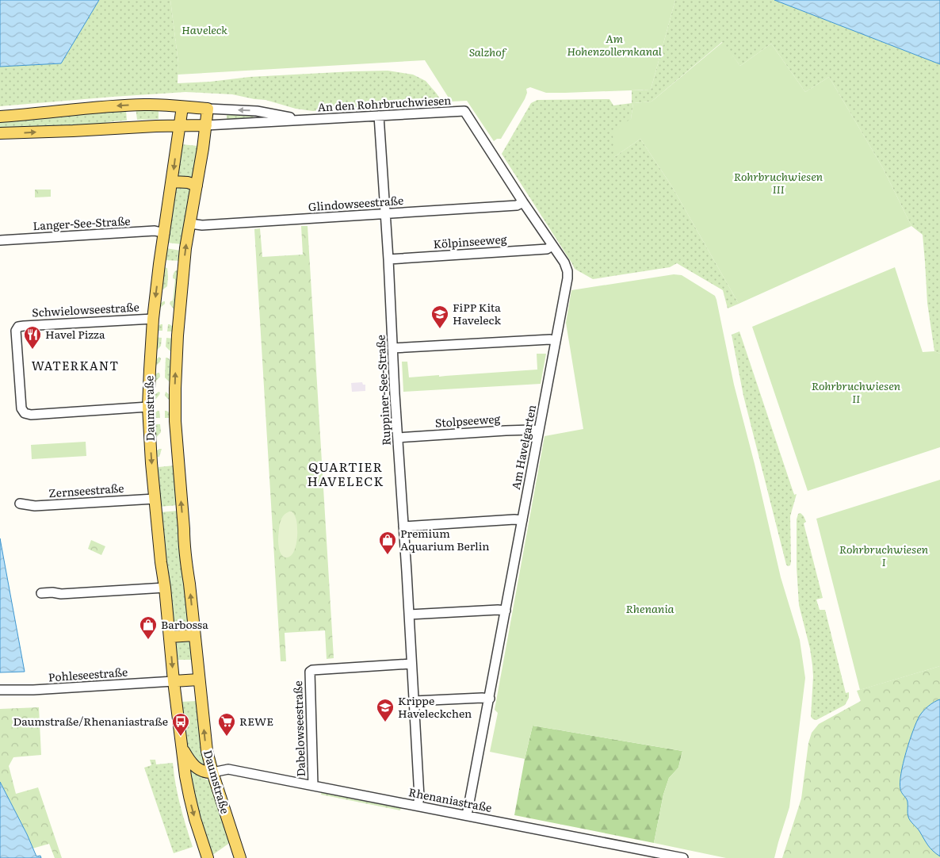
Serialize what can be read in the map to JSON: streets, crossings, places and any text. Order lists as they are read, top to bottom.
{
  "streets": {
    "main road": ["Daumstraße"],
    "street": [
      "An den Rohrbruchwiesen",
      "Glindowseestraße",
      "Langer-See-Straße",
      "Kölpinseeweg",
      "Schwielowseestraße",
      "Ruppiner-See-Straße",
      "Stolpseeweg",
      "Am Havelgarten",
      "Zernseestraße",
      "Pohleseestraße",
      "Dabelowseestraße",
      "Rhenaniastraße"
    ]
  },
  "crossings": [
    ["An den Rohrbruchwiesen", "Ruppiner-See-Straße"],
    ["An den Rohrbruchwiesen", "Daumstraße"],
    ["An den Rohrbruchwiesen", "Am Havelgarten"],
    ["Glindowseestraße", "Ruppiner-See-Straße"],
    ["Glindowseestraße", "Daumstraße"],
    ["Glindowseestraße", "Am Havelgarten"],
    ["Langer-See-Straße", "Daumstraße"],
    ["Kölpinseeweg", "Ruppiner-See-Straße"],
    ["Kölpinseeweg", "Am Havelgarten"],
    ["Schwielowseestraße", "Daumstraße"],
    ["Ruppiner-See-Straße", "Stolpseeweg"],
    ["Ruppiner-See-Straße", "Dabelowseestraße"],
    ["Ruppiner-See-Straße", "Rhenaniastraße"],
    ["Daumstraße", "Zernseestraße"],
    ["Daumstraße", "Pohleseestraße"],
    ["Daumstraße", "Rhenaniastraße"],
    ["Stolpseeweg", "Am Havelgarten"],
    ["Am Havelgarten", "Rhenaniastraße"],
    ["Dabelowseestraße", "Rhenaniastraße"]
  ],
  "districts": ["WATERKANT", "QUARTIER HAVELECK"],
  "parks": [
    "Haveleck",
    "Am Hohenzollernkanal",
    "Salzhof",
    "Rohrbruchwiesen III",
    "Rohrbruchwiesen II",
    "Rohrbruchwiesen I",
    "Rhenania"
  ],
  "places": {
    "school or university": ["FiPP Kita Haveleck", "Krippe Haveleckchen"],
    "restaurant": ["Havel Pizza"],
    "shop": ["Premium Aquarium Berlin", "Barbossa"],
    "bus stop": ["Daumstraße/Rhenaniastraße"],
    "supermarket": ["REWE"]
  }
}
